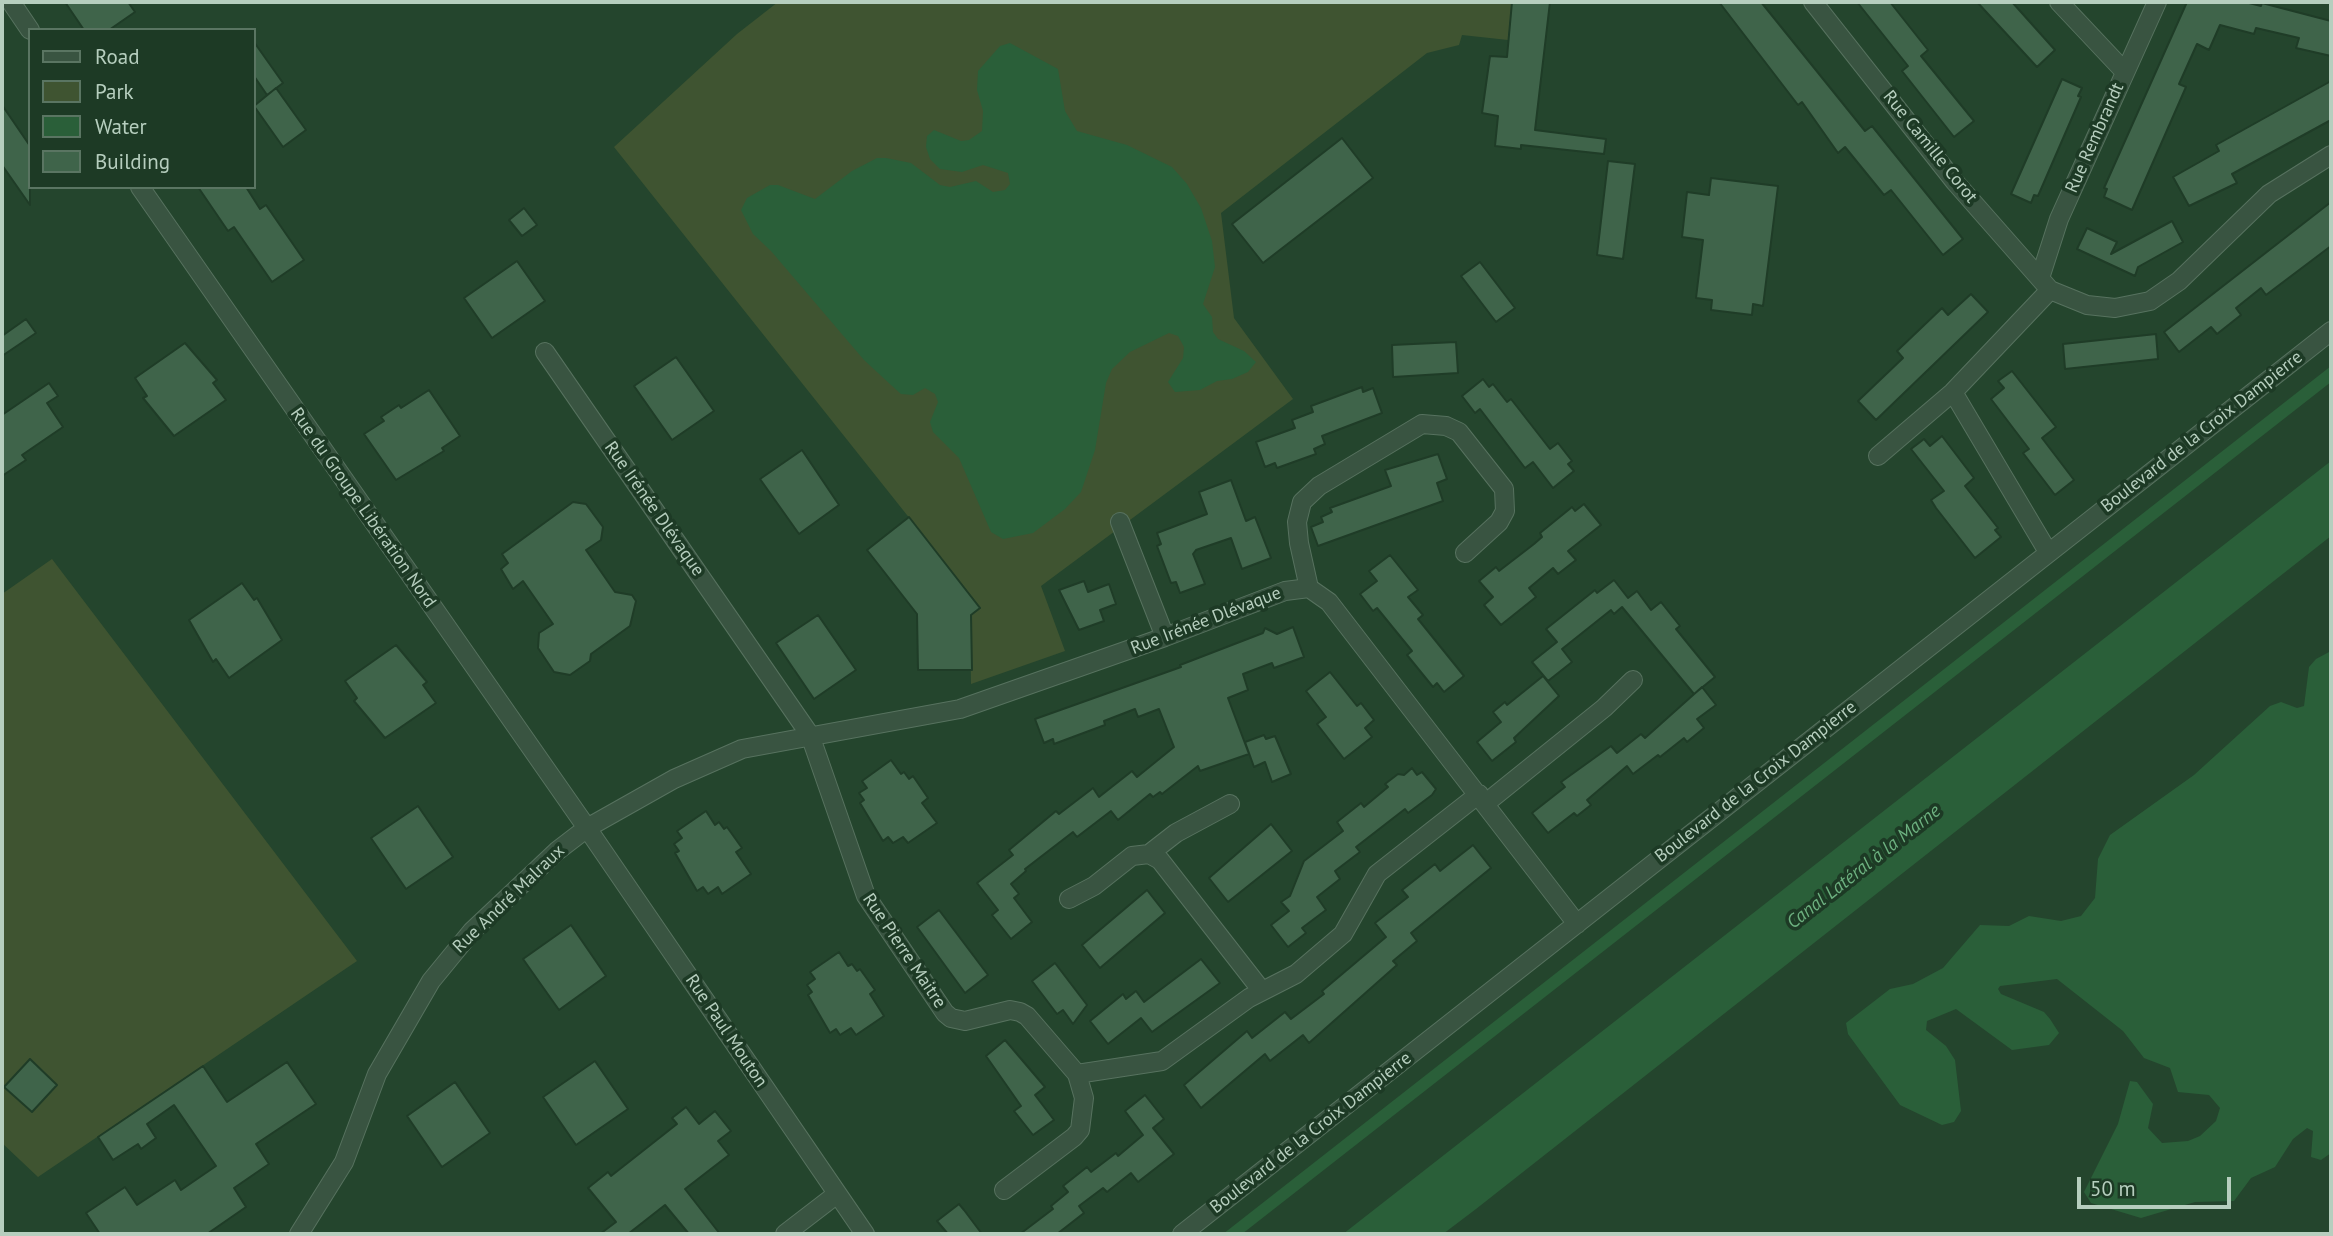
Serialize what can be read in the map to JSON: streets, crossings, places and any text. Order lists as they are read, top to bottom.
{
  "streets": {
    "street": [
      "Rue Rembrandt",
      "Rue Camille Corot",
      "Boulevard de la Croix Dampierre",
      "Rue du Groupe Libération Nord",
      "Rue Irénée Dlévaque",
      "Rue André Malraux",
      "Rue Pierre Maitre",
      "Rue Paul Mouton"
    ]
  },
  "crossings": [
    ["Rue Rembrandt", "Rue Camille Corot"],
    ["Rue du Groupe Libération Nord", "Rue Irénée Dlévaque"],
    ["Rue du Groupe Libération Nord", "Rue André Malraux"],
    ["Rue du Groupe Libération Nord", "Rue Paul Mouton"],
    ["Rue Irénée Dlévaque", "Rue André Malraux"],
    ["Rue Irénée Dlévaque", "Rue Pierre Maitre"],
    ["Rue Irénée Dlévaque", "Rue Paul Mouton"],
    ["Rue André Malraux", "Rue Paul Mouton"]
  ],
  "water": ["Canal Latéral à la Marne"],
  "legend": [
    "Road",
    "Park",
    "Water",
    "Building"
  ],
  "scale_bar": "50 m"
}
